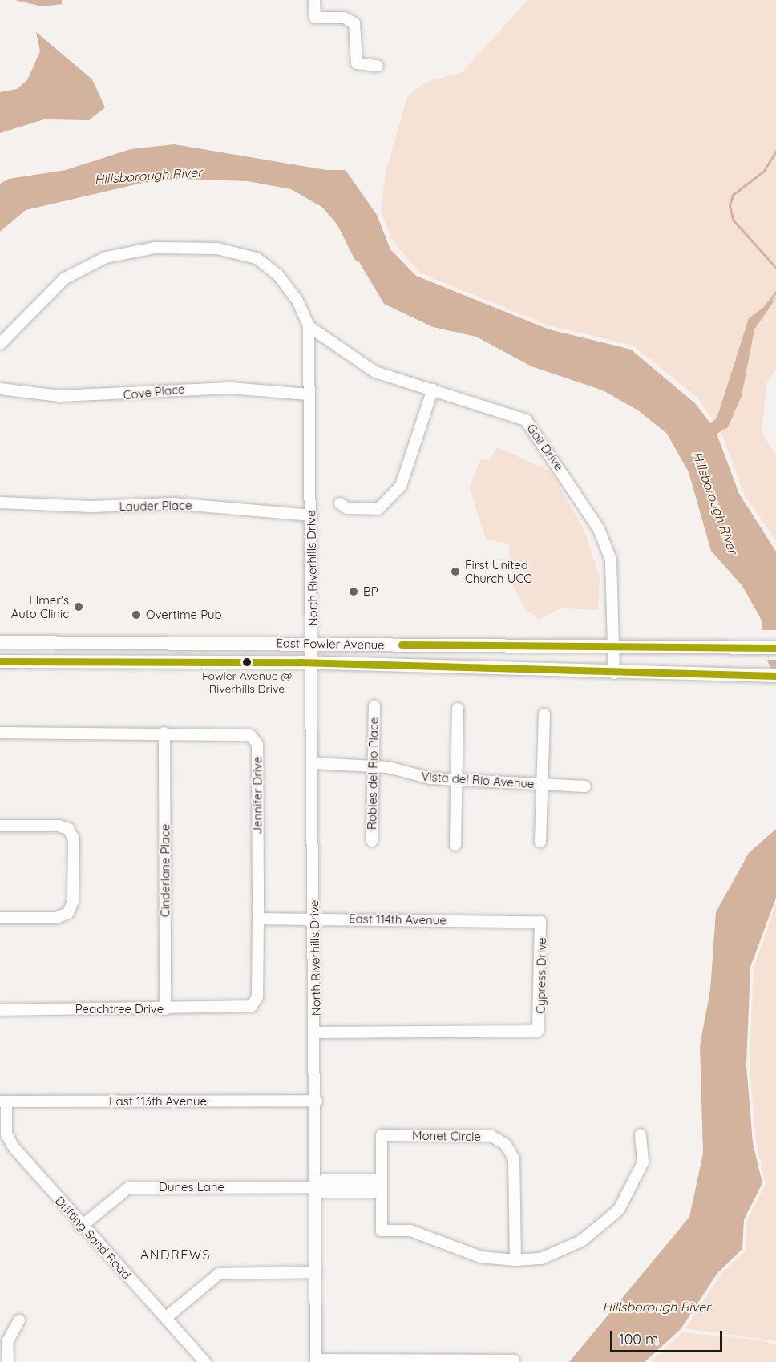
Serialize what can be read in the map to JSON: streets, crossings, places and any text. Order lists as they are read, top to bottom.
{
  "streets": {
    "main road": ["East Fowler Avenue"],
    "street": [
      "Cove Place",
      "Gail Drive",
      "Lauder Place",
      "North Riverhills Drive",
      "Robles del Rio Place",
      "Vista del Rio Avenue",
      "Jennifer Drive",
      "Cinderlane Place",
      "East 114th Avenue",
      "Cypress Drive",
      "Peachtree Drive",
      "East 113th Avenue",
      "Monet Circle",
      "Dunes Lane",
      "Drifting Sand Road"
    ]
  },
  "crossings": [
    ["Cove Place", "North Riverhills Drive"],
    ["Gail Drive", "North Riverhills Drive"],
    ["Gail Drive", "East Fowler Avenue"],
    ["Lauder Place", "North Riverhills Drive"],
    ["North Riverhills Drive", "East Fowler Avenue"],
    ["North Riverhills Drive", "Vista del Rio Avenue"],
    ["North Riverhills Drive", "East 114th Avenue"],
    ["North Riverhills Drive", "Cypress Drive"],
    ["North Riverhills Drive", "East 113th Avenue"],
    ["North Riverhills Drive", "Dunes Lane"],
    ["Robles del Rio Place", "Vista del Rio Avenue"],
    ["Jennifer Drive", "Cinderlane Place"],
    ["Jennifer Drive", "East 114th Avenue"],
    ["Jennifer Drive", "Peachtree Drive"],
    ["Cinderlane Place", "Peachtree Drive"],
    ["East 114th Avenue", "Cypress Drive"],
    ["East 113th Avenue", "Drifting Sand Road"],
    ["Monet Circle", "Dunes Lane"],
    ["Dunes Lane", "Drifting Sand Road"]
  ],
  "districts": ["ANDREWS"],
  "water": ["Hillsborough River"],
  "places": [
    "First United Church UCC",
    "BP",
    "Elmer's Auto Clinic",
    "Overtime Pub",
    "Fowler Avenue @ Riverhills Drive"
  ],
  "scale_bar": "100 m"
}
